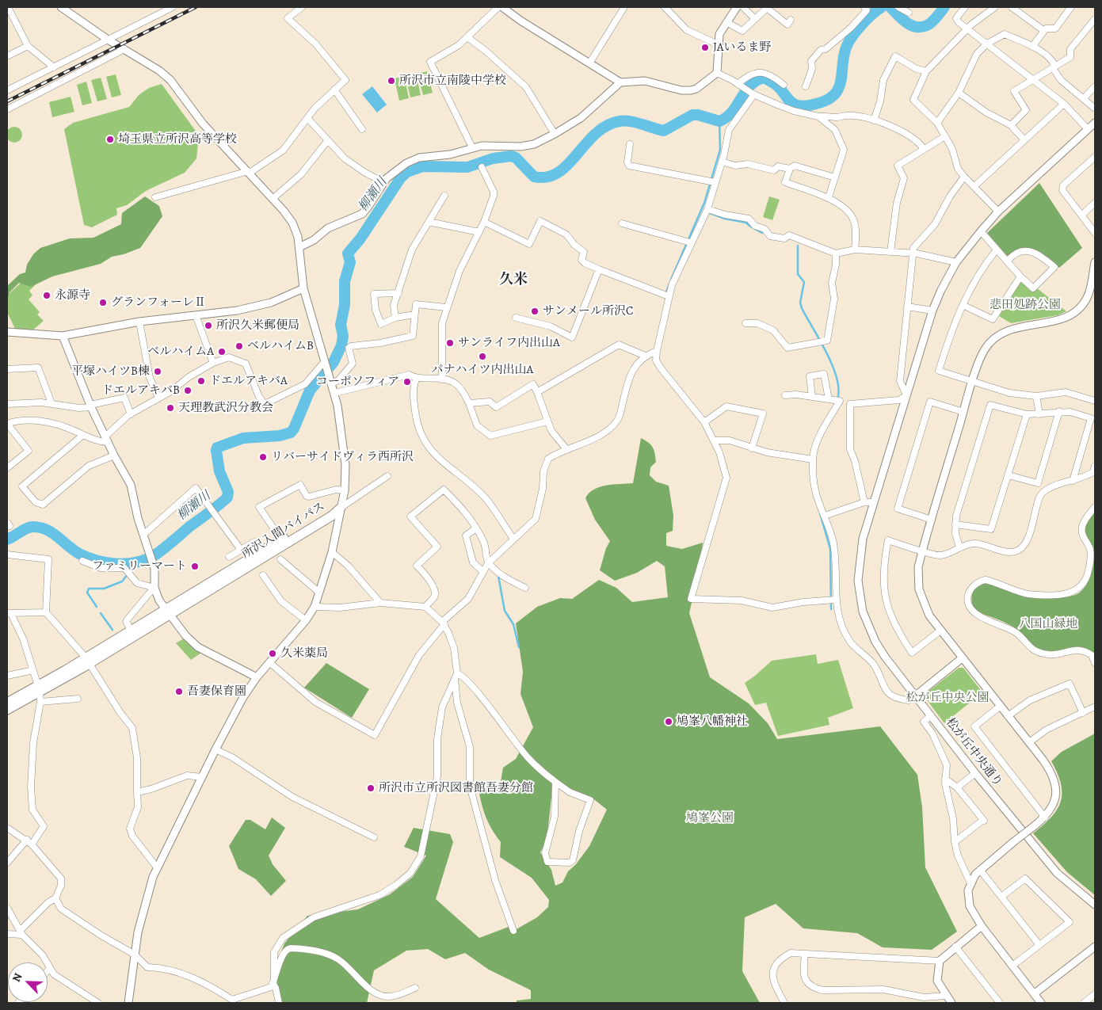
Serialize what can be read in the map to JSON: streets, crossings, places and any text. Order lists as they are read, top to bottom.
{
  "streets": {
    "main road": ["所沢入間バイパス"],
    "street": ["松が丘中央通り"]
  },
  "districts": ["久米"],
  "water": ["柳瀬川"],
  "parks": [
    "悲田処跡公園",
    "八国山緑地",
    "松が丘中央公園",
    "鳩峯公園"
  ],
  "places": [
    "JAいるま野",
    "所沢市立南陵中学校",
    "埼玉県立所沢高等学校",
    "永源寺",
    "グランフォーレⅡ",
    "サンメール所沢C",
    "所沢久米郵便局",
    "サンライフ内出山A",
    "ベルハイムB",
    "ベルハイムA",
    "パナハイツ内出山A",
    "平塚ハイツB棟",
    "ドエルアキバA",
    "コーポソフィア",
    "ドエルアキバB",
    "天理教武沢分教会",
    "リバーサイドヴィラ西所沢",
    "ファミリーマート",
    "久米薬局",
    "吾妻保育園",
    "鳩峯八幡神社",
    "所沢市立所沢図書館吾妻分館"
  ],
  "north": "top left"
}
